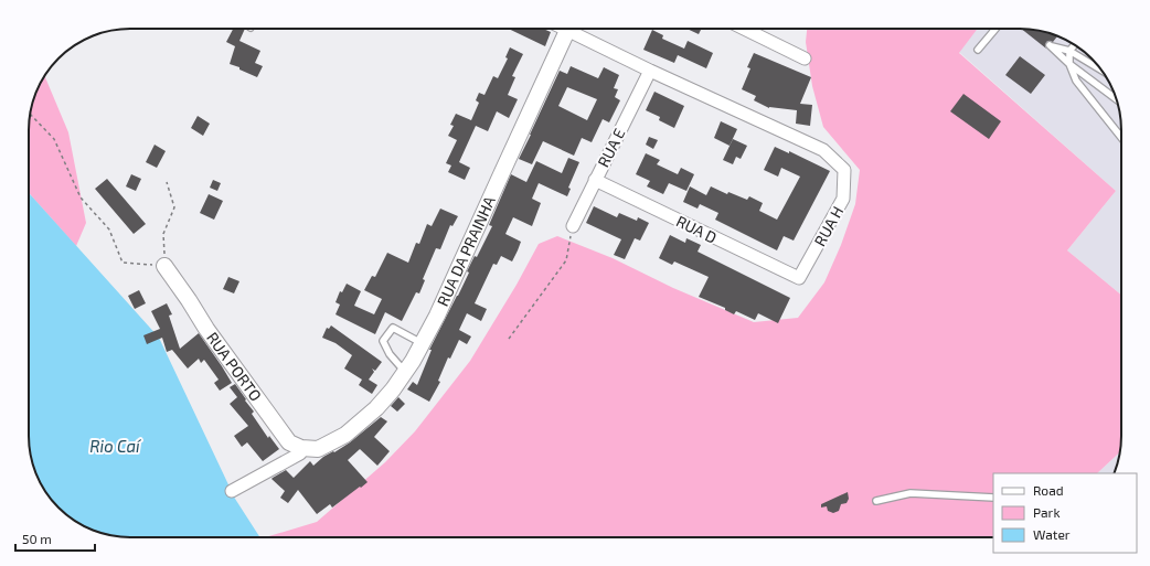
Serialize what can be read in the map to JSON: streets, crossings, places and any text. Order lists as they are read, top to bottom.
{
  "streets": {
    "street": [
      "RUA E",
      "RUA H",
      "RUA D",
      "RUA DA PRAINHA",
      "RUA PORTO"
    ]
  },
  "crossings": [
    ["RUA E", "RUA H"],
    ["RUA E", "RUA D"],
    ["RUA H", "RUA D"],
    ["RUA DA PRAINHA", "RUA PORTO"]
  ],
  "water": ["Rio Caí"],
  "legend": ["Road", "Park", "Water"],
  "scale_bar": "50 m"
}
